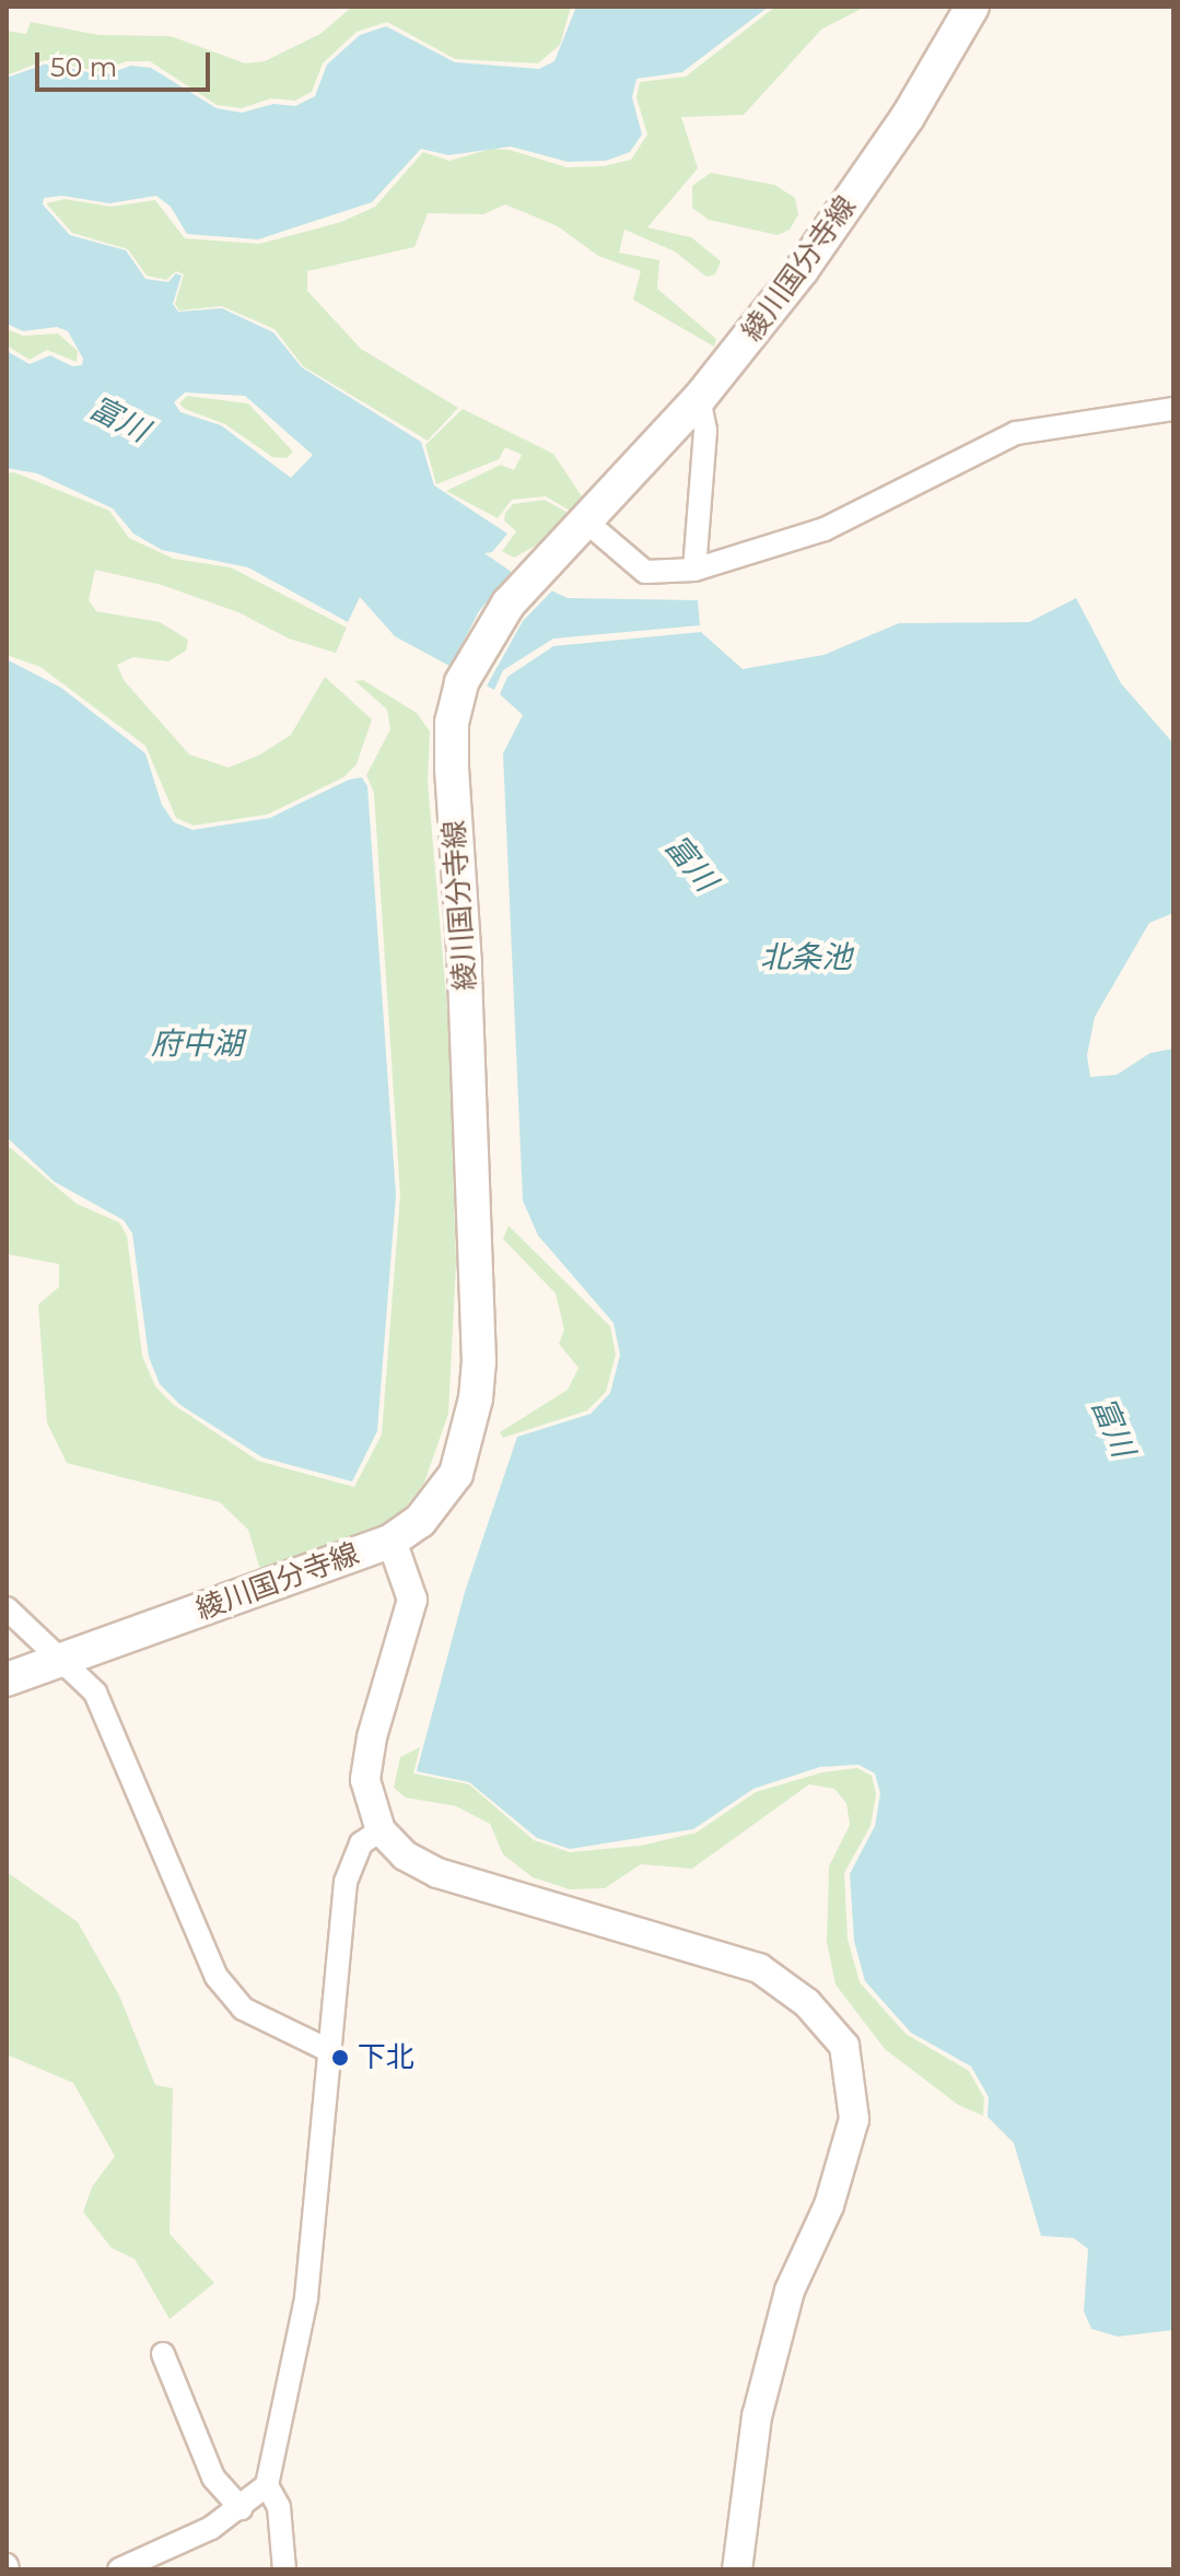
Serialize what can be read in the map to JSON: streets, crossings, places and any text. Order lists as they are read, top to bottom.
{
  "streets": {
    "main road": ["綾川国分寺線"]
  },
  "water": ["富川", "北条池", "府中湖"],
  "places": ["下北"],
  "scale_bar": "50 m"
}
